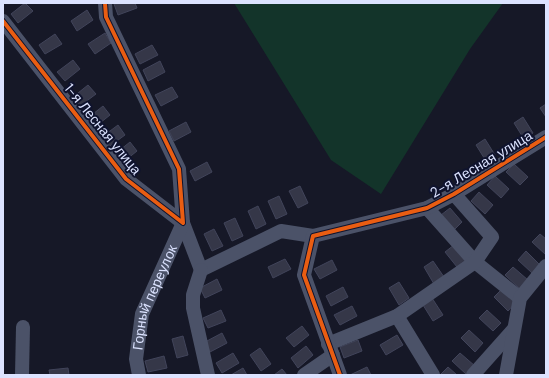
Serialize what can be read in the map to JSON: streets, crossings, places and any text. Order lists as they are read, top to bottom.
{
  "streets": {
    "street": ["1-я Лесная улица", "2-я Лесная улица", "Горный переулок"]
  },
  "crossings": [
    ["1-я Лесная улица", "Горный переулок"]
  ]
}
